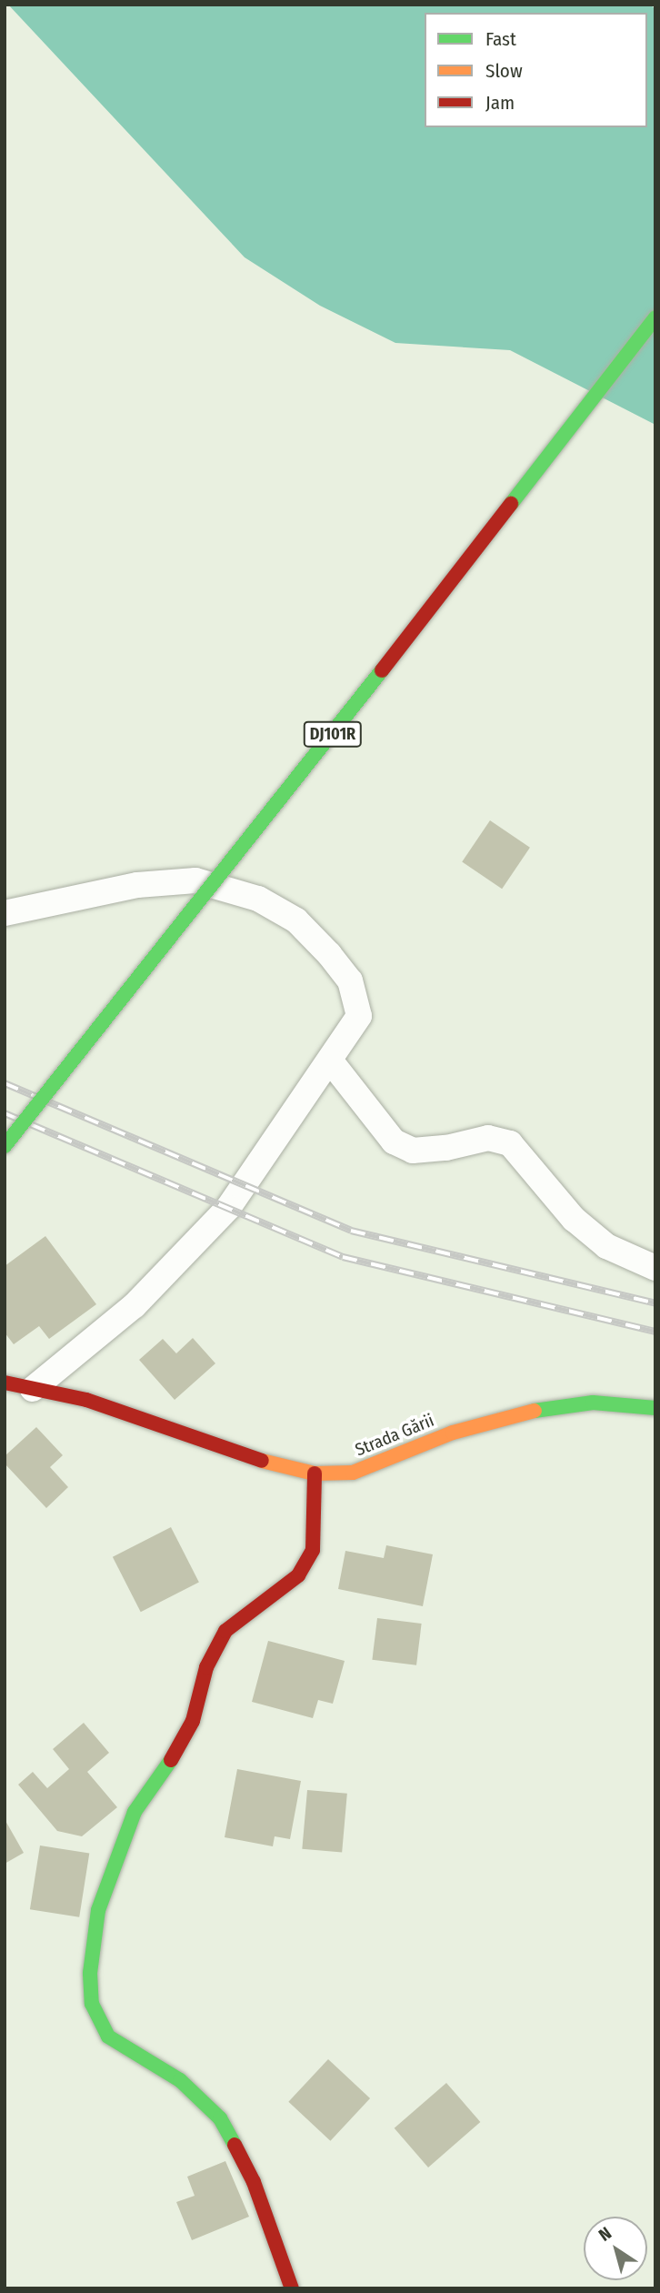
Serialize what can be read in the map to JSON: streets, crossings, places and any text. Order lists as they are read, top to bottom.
{
  "streets": {
    "street": ["DJ101R", "Strada Gării"]
  },
  "legend": ["Fast", "Slow", "Jam"],
  "north": "top left"
}
